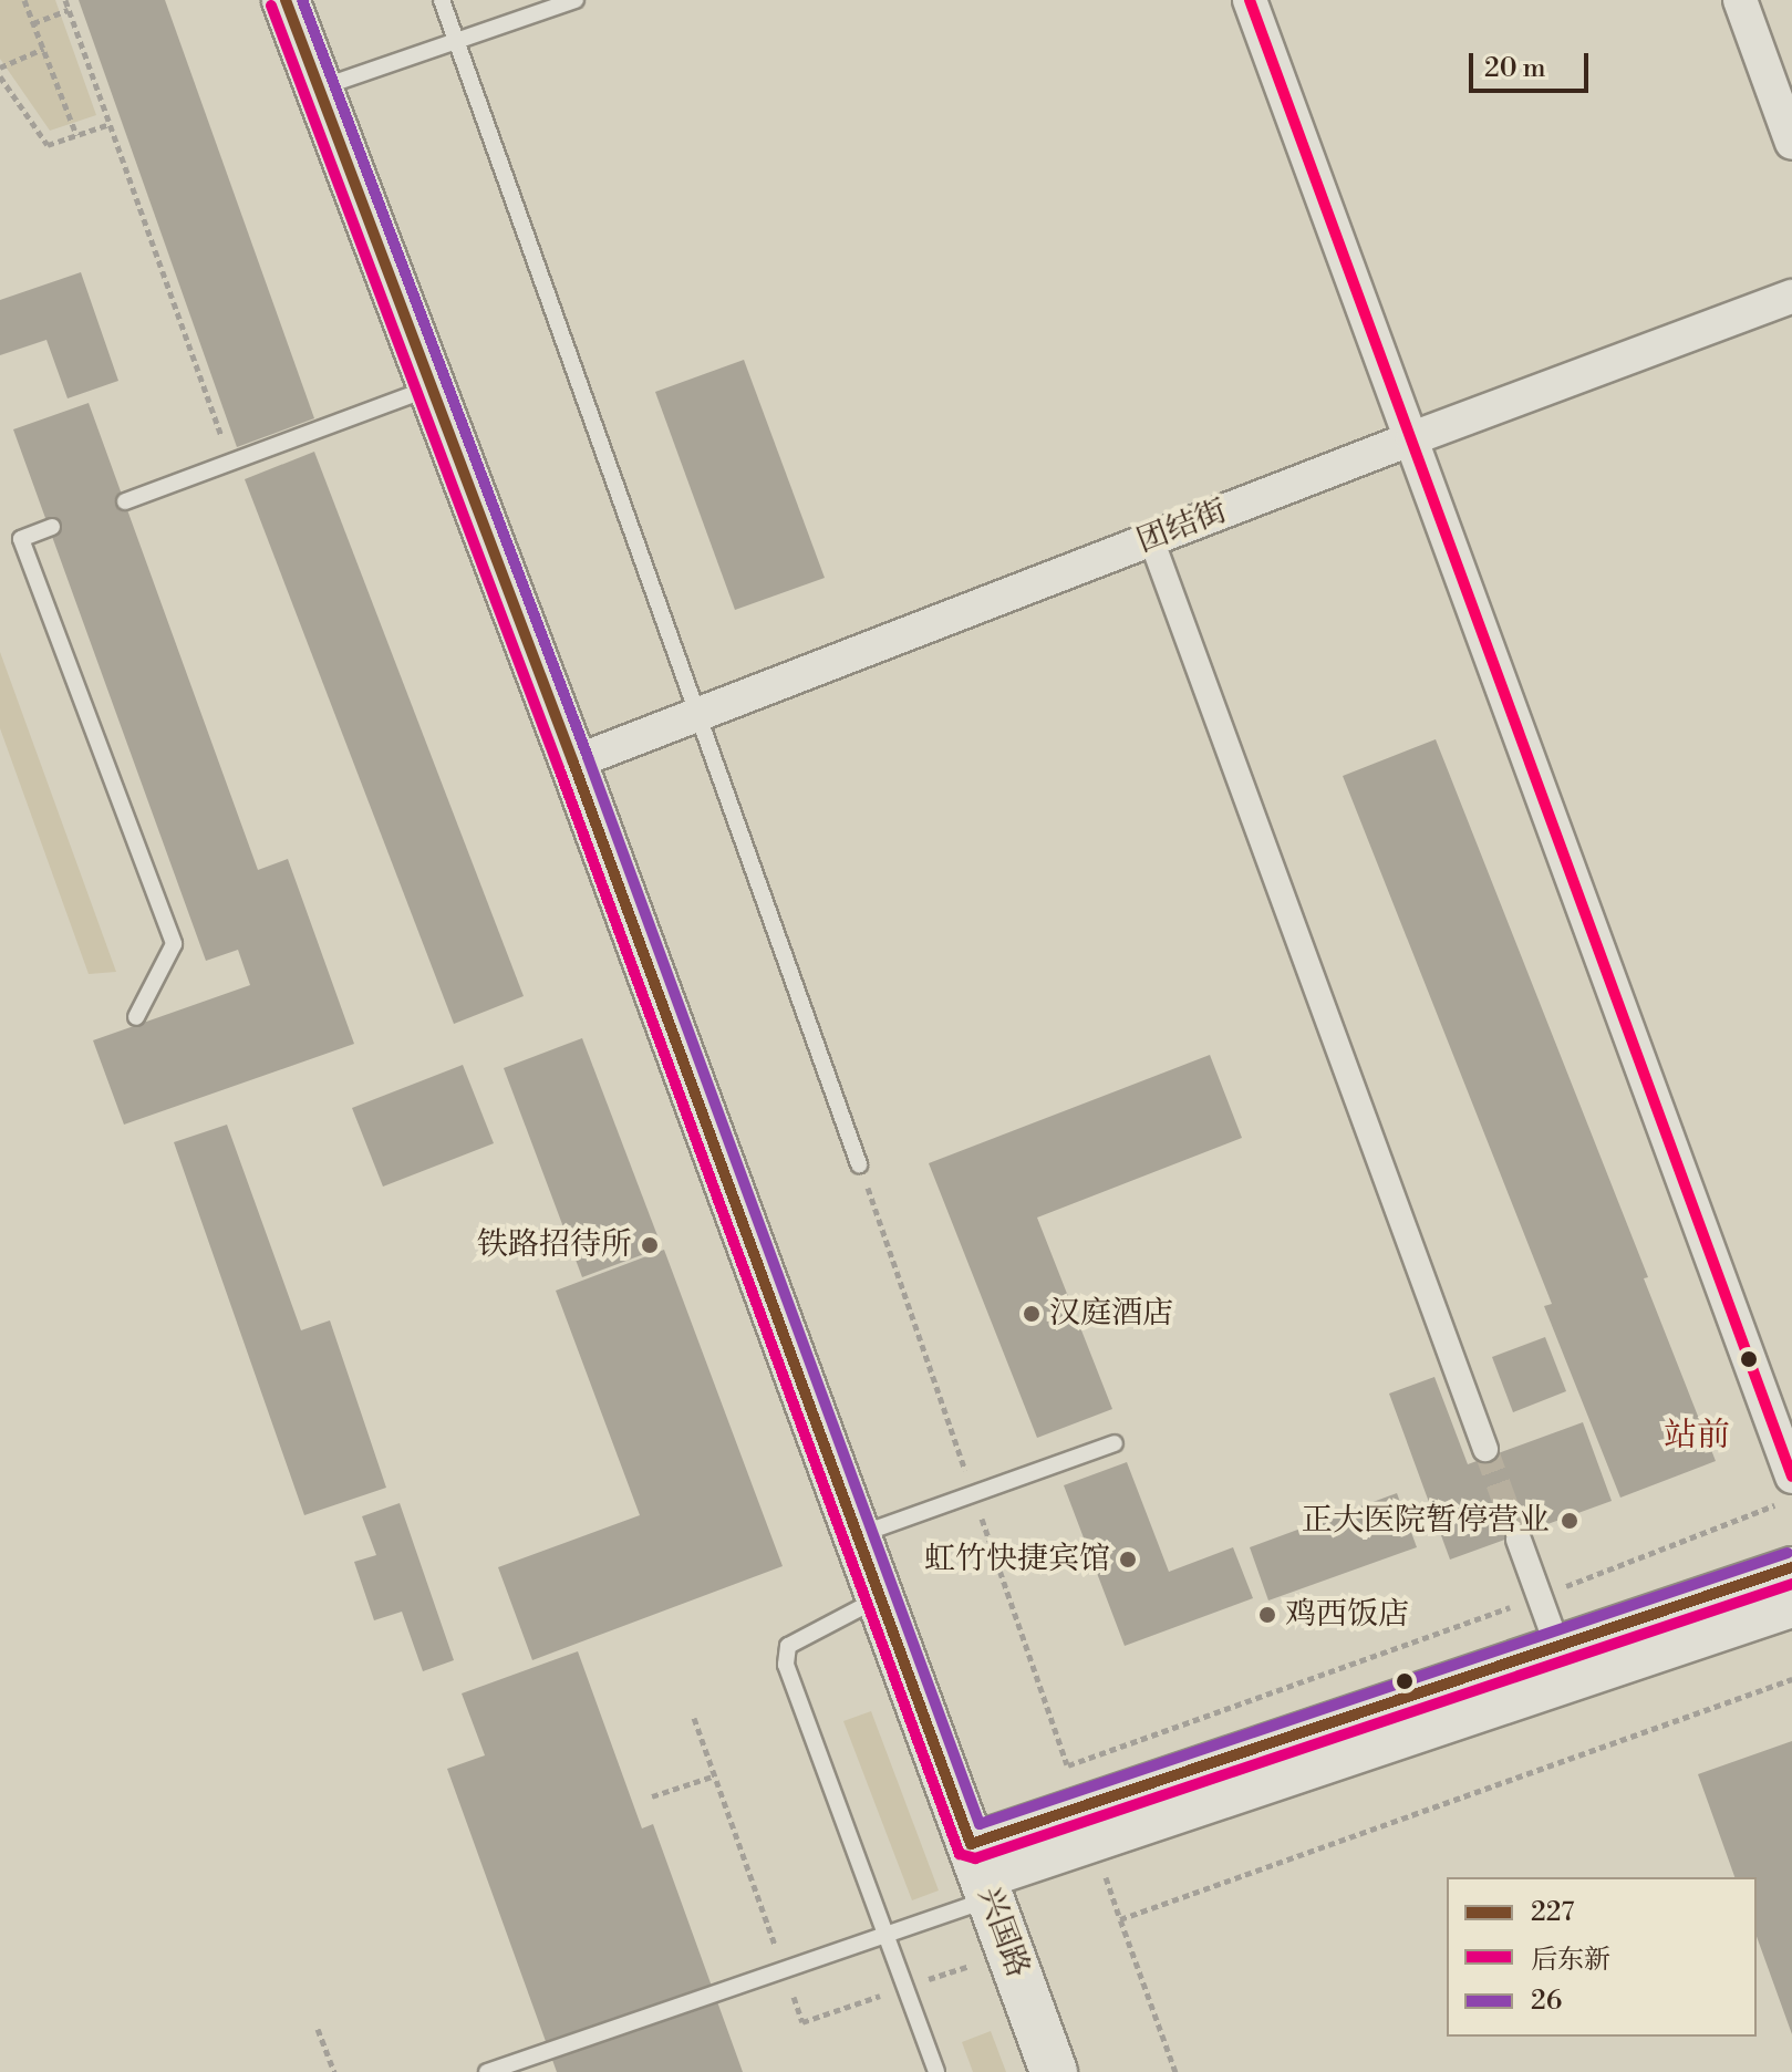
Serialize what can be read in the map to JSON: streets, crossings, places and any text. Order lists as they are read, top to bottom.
{
  "streets": {
    "main road": ["兴国路"],
    "street": ["团结街"]
  },
  "crossings": [
    ["团结街", "兴国路"]
  ],
  "districts": ["站前"],
  "places": [
    "铁路招待所",
    "汉庭酒店",
    "正大医院暂停营业",
    "虹竹快捷宾馆",
    "鸡西饭店"
  ],
  "lines": ["transit line 227", "transit line 26", "transit line 后东新"],
  "legend": ["227", "后东新", "26"],
  "scale_bar": "20 m"
}
